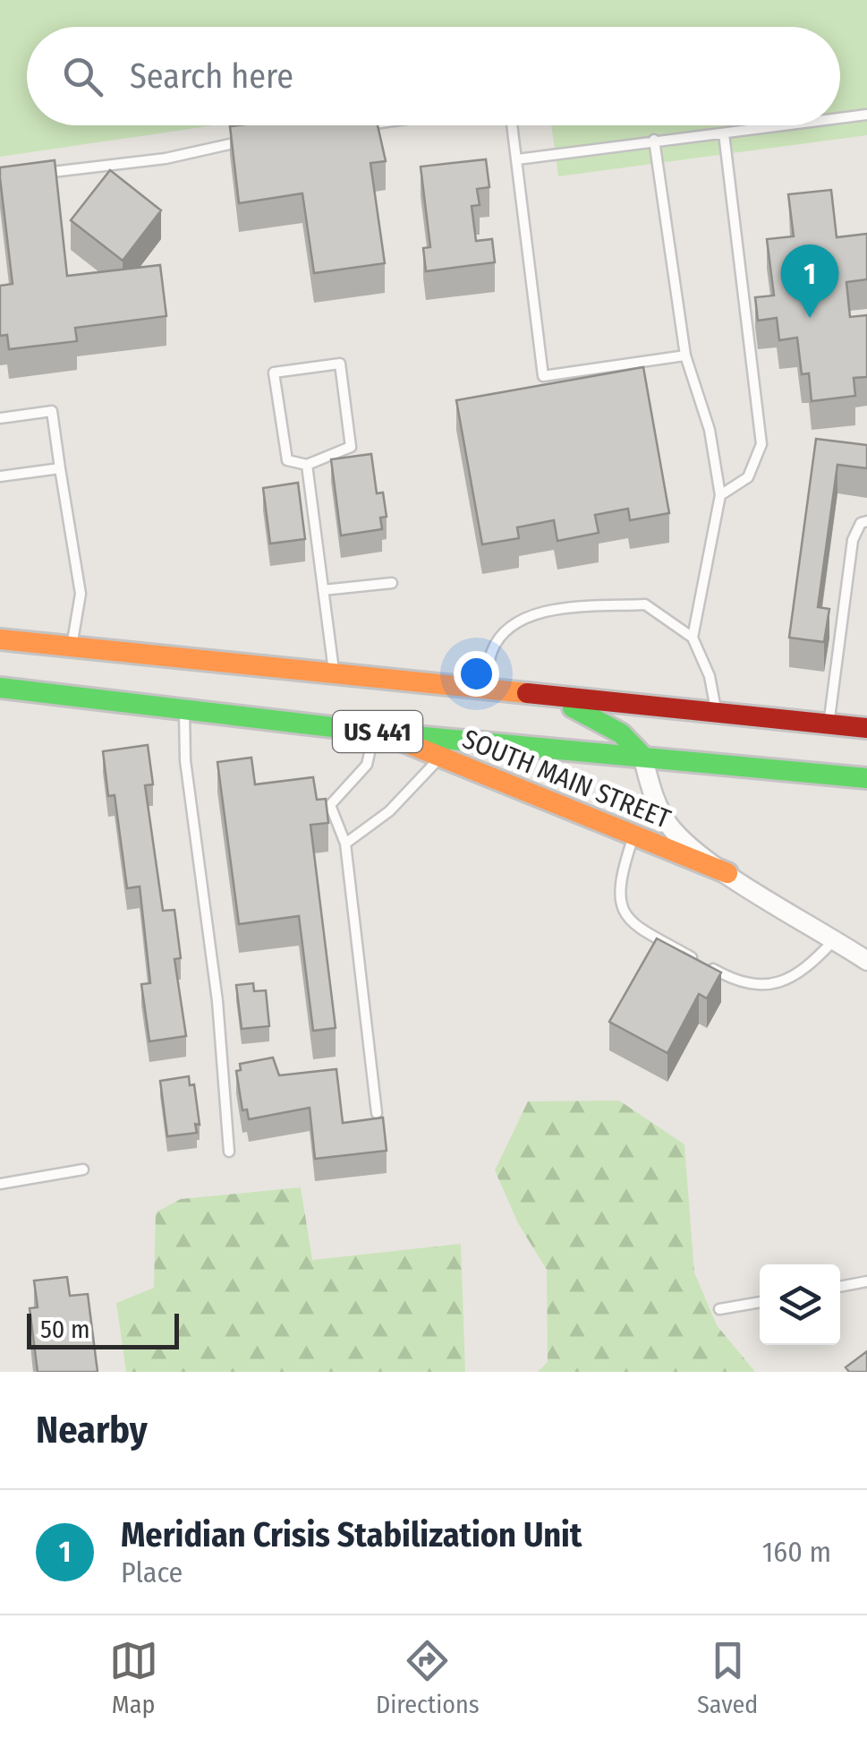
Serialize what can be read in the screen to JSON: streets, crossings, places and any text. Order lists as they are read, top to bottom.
{
  "streets": {
    "main road": ["US 441", "SOUTH MAIN STREET"]
  },
  "crossings": [
    ["US 441", "SOUTH MAIN STREET"]
  ],
  "scale_bar": "50 m",
  "page": {
    "search": "Search here",
    "pins": "1",
    "scale": "50 m",
    "heading": "Nearby",
    "list": [
      {
        "mark": "1",
        "name": "Meridian Crisis Stabilization Unit",
        "note": "Place",
        "value": "160 m"
      }
    ],
    "nav": ["Map", "Directions", "Saved"]
  }
}
